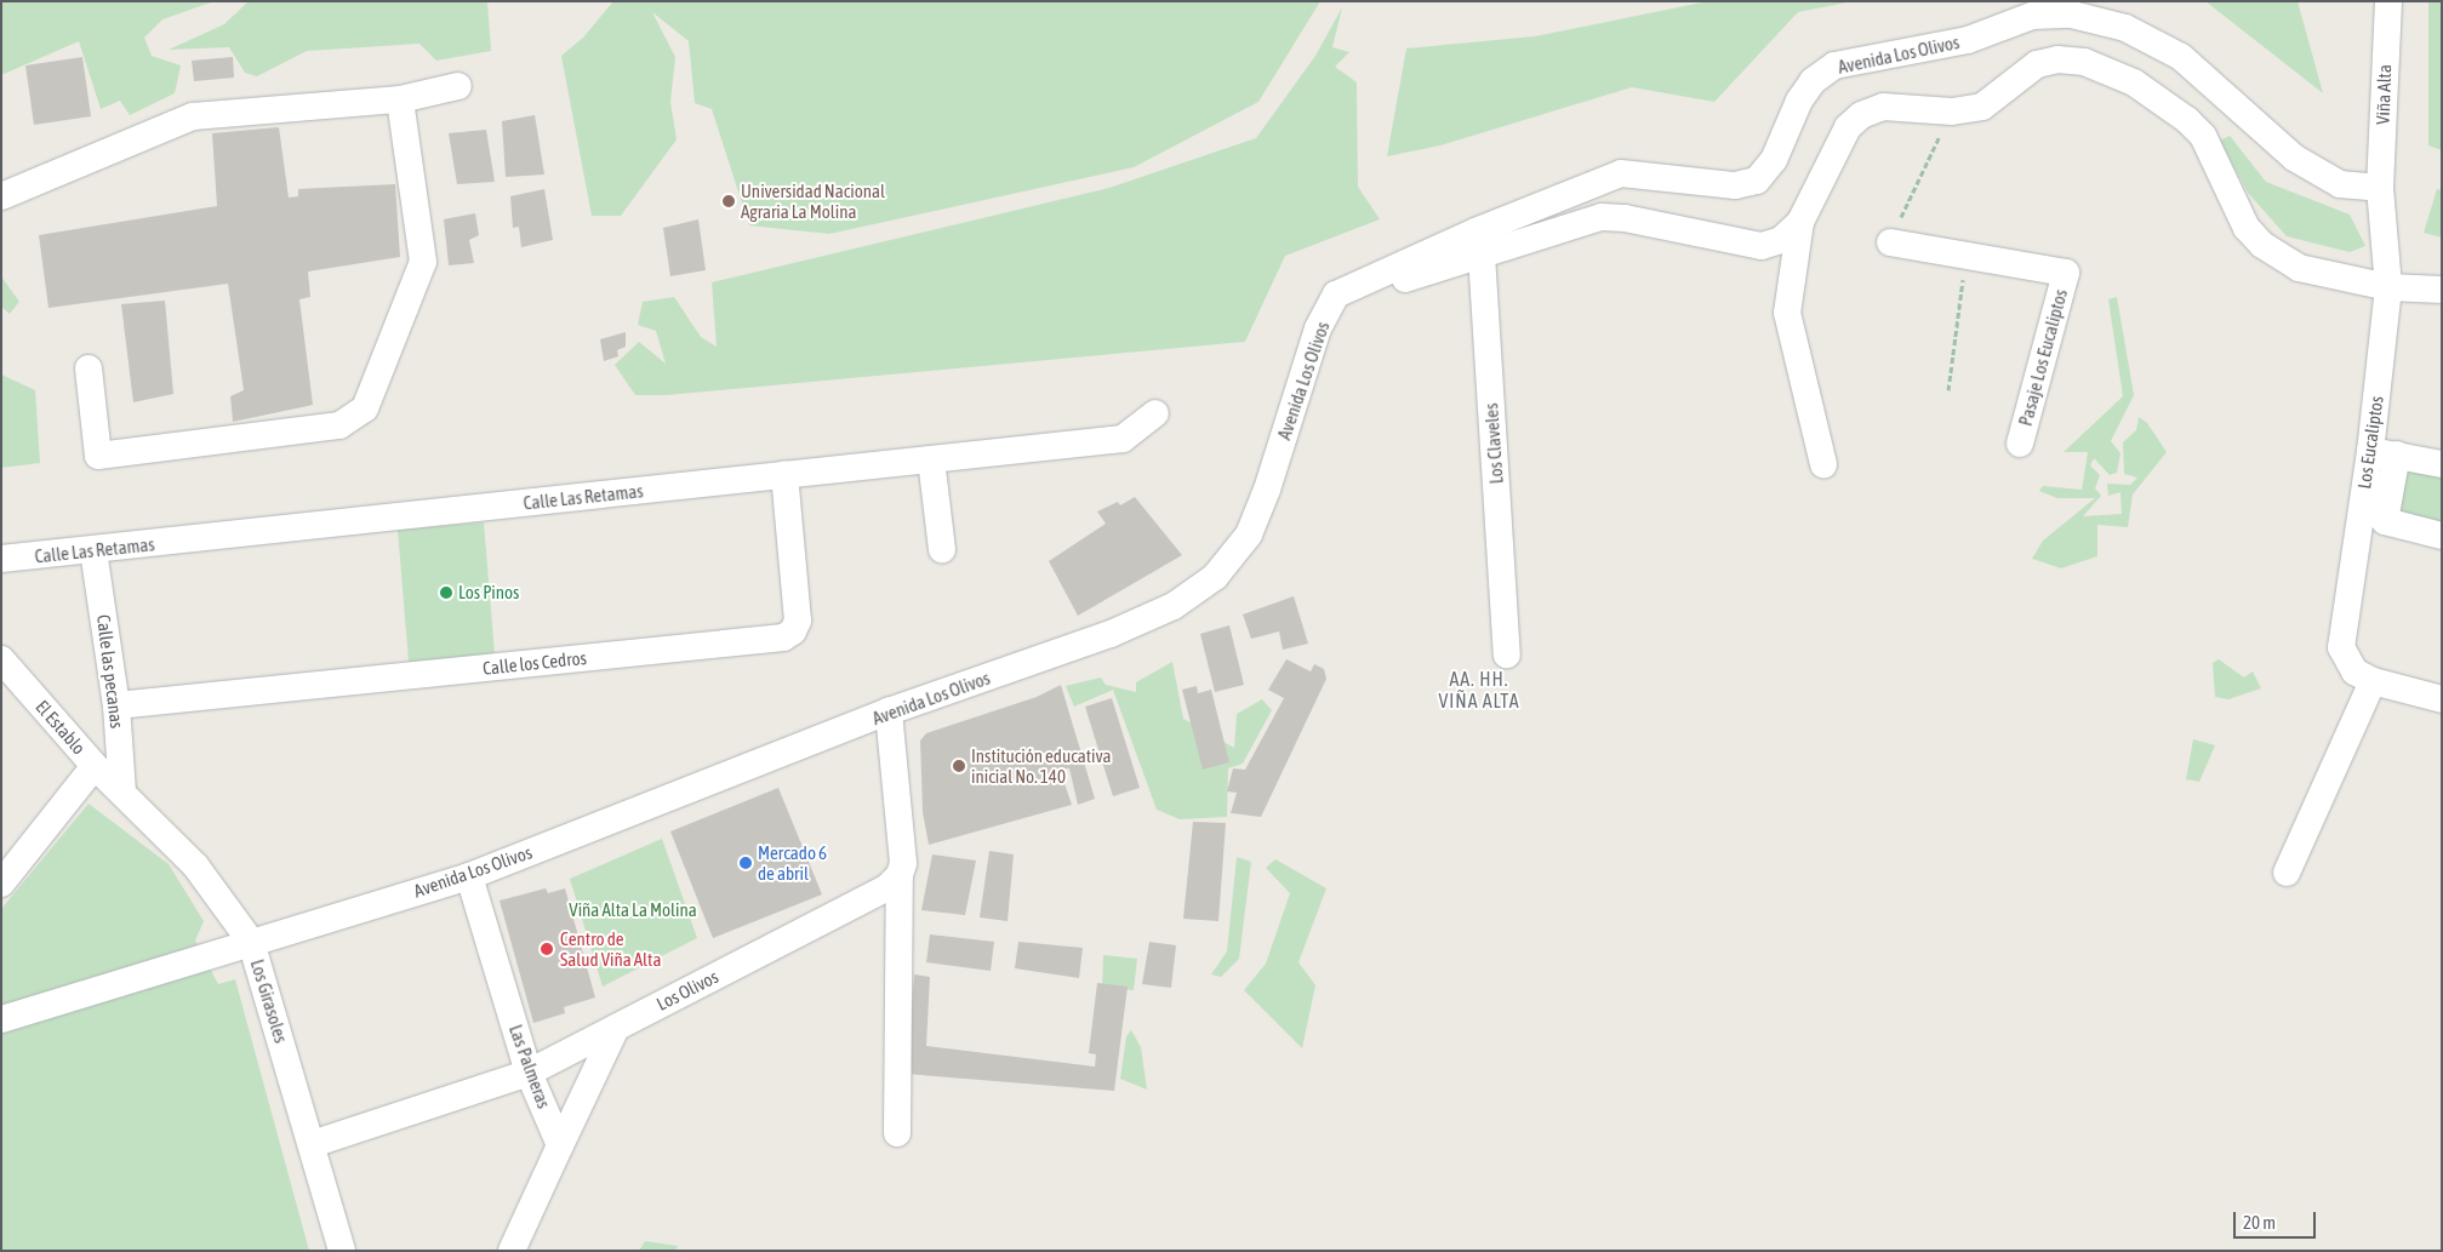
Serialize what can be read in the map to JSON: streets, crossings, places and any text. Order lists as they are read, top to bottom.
{
  "streets": {
    "street": [
      "Avenida Los Olivos",
      "Viña Alta",
      "Pasaje Los Eucaliptos",
      "Los Eucaliptos",
      "Los Claveles",
      "Calle Las Retamas",
      "Calle los Cedros",
      "Calle las pecanas",
      "El Establo",
      "Los Olivos",
      "Los Girasoles",
      "Las Palmeras"
    ]
  },
  "crossings": [
    ["Avenida Los Olivos", "Viña Alta"],
    ["Avenida Los Olivos", "Los Eucaliptos"],
    ["Avenida Los Olivos", "Los Claveles"],
    ["Avenida Los Olivos", "Los Girasoles"],
    ["Avenida Los Olivos", "Las Palmeras"],
    ["Viña Alta", "Los Eucaliptos"],
    ["Calle Las Retamas", "Calle los Cedros"],
    ["Calle Las Retamas", "Calle las pecanas"],
    ["Calle los Cedros", "Calle las pecanas"],
    ["Calle las pecanas", "El Establo"],
    ["Calle las pecanas", "Los Girasoles"],
    ["El Establo", "Los Girasoles"],
    ["Los Olivos", "Los Girasoles"],
    ["Los Olivos", "Las Palmeras"]
  ],
  "districts": ["AA. HH. VIÑA ALTA"],
  "parks": ["Viña Alta La Molina"],
  "places": [
    "Universidad Nacional Agraria La Molina",
    "Los Pinos",
    "Institución educativa inicial No. 140",
    "Mercado 6 de abril",
    "Centro de Salud Viña Alta"
  ],
  "scale_bar": "20 m"
}
